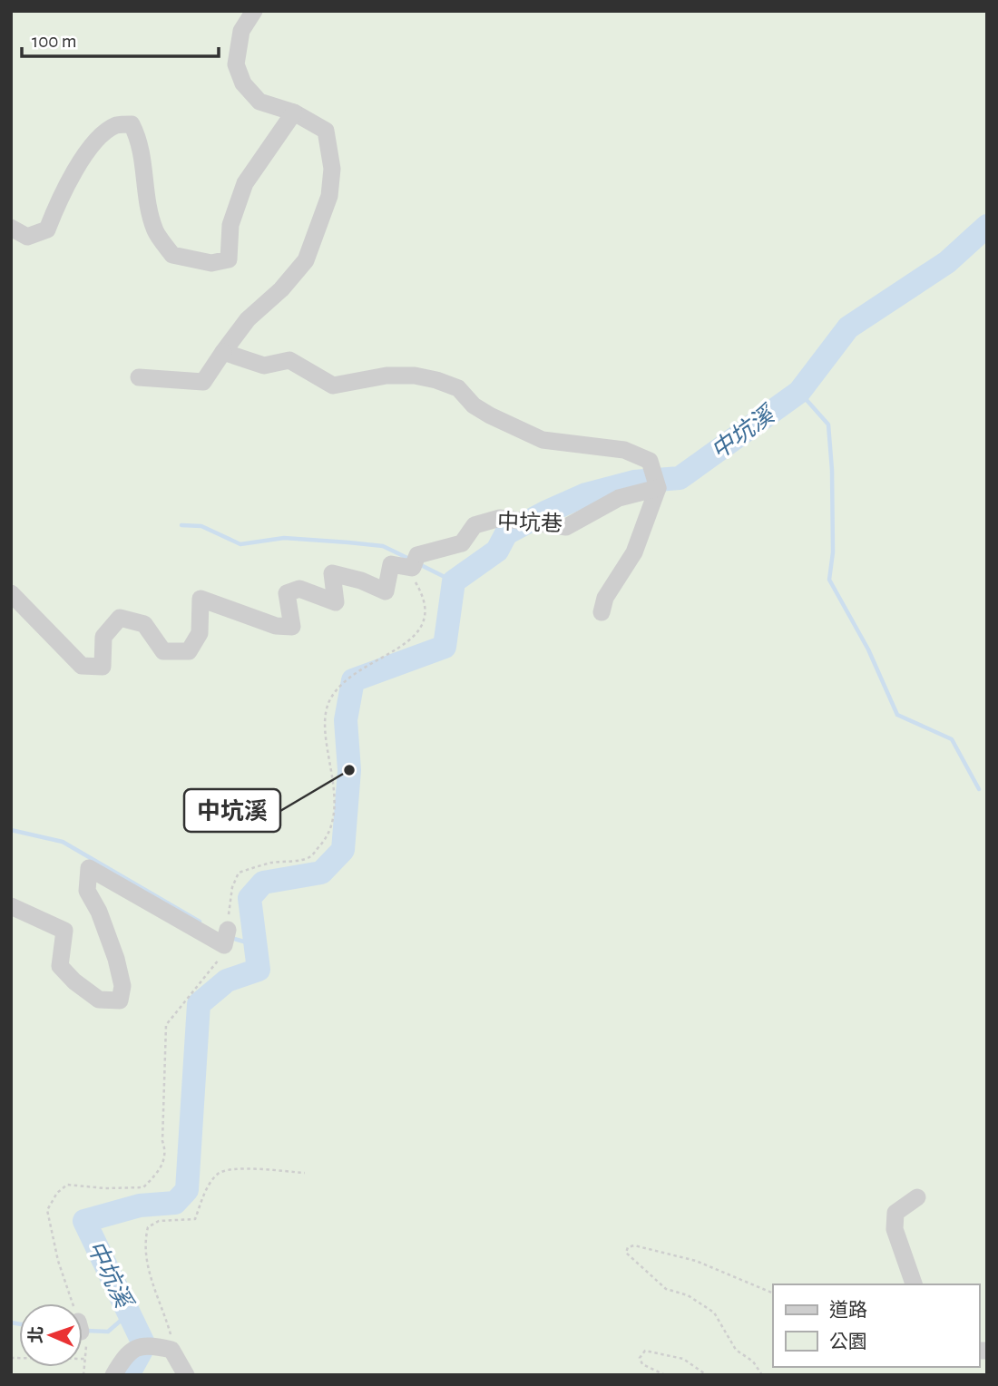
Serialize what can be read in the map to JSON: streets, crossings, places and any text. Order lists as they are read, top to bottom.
{
  "streets": {
    "street": ["中坑巷"]
  },
  "water": ["中坑溪"],
  "places": ["中坑溪"],
  "legend": ["道路", "公園"],
  "scale_bar": "100 m",
  "north": "left"
}
